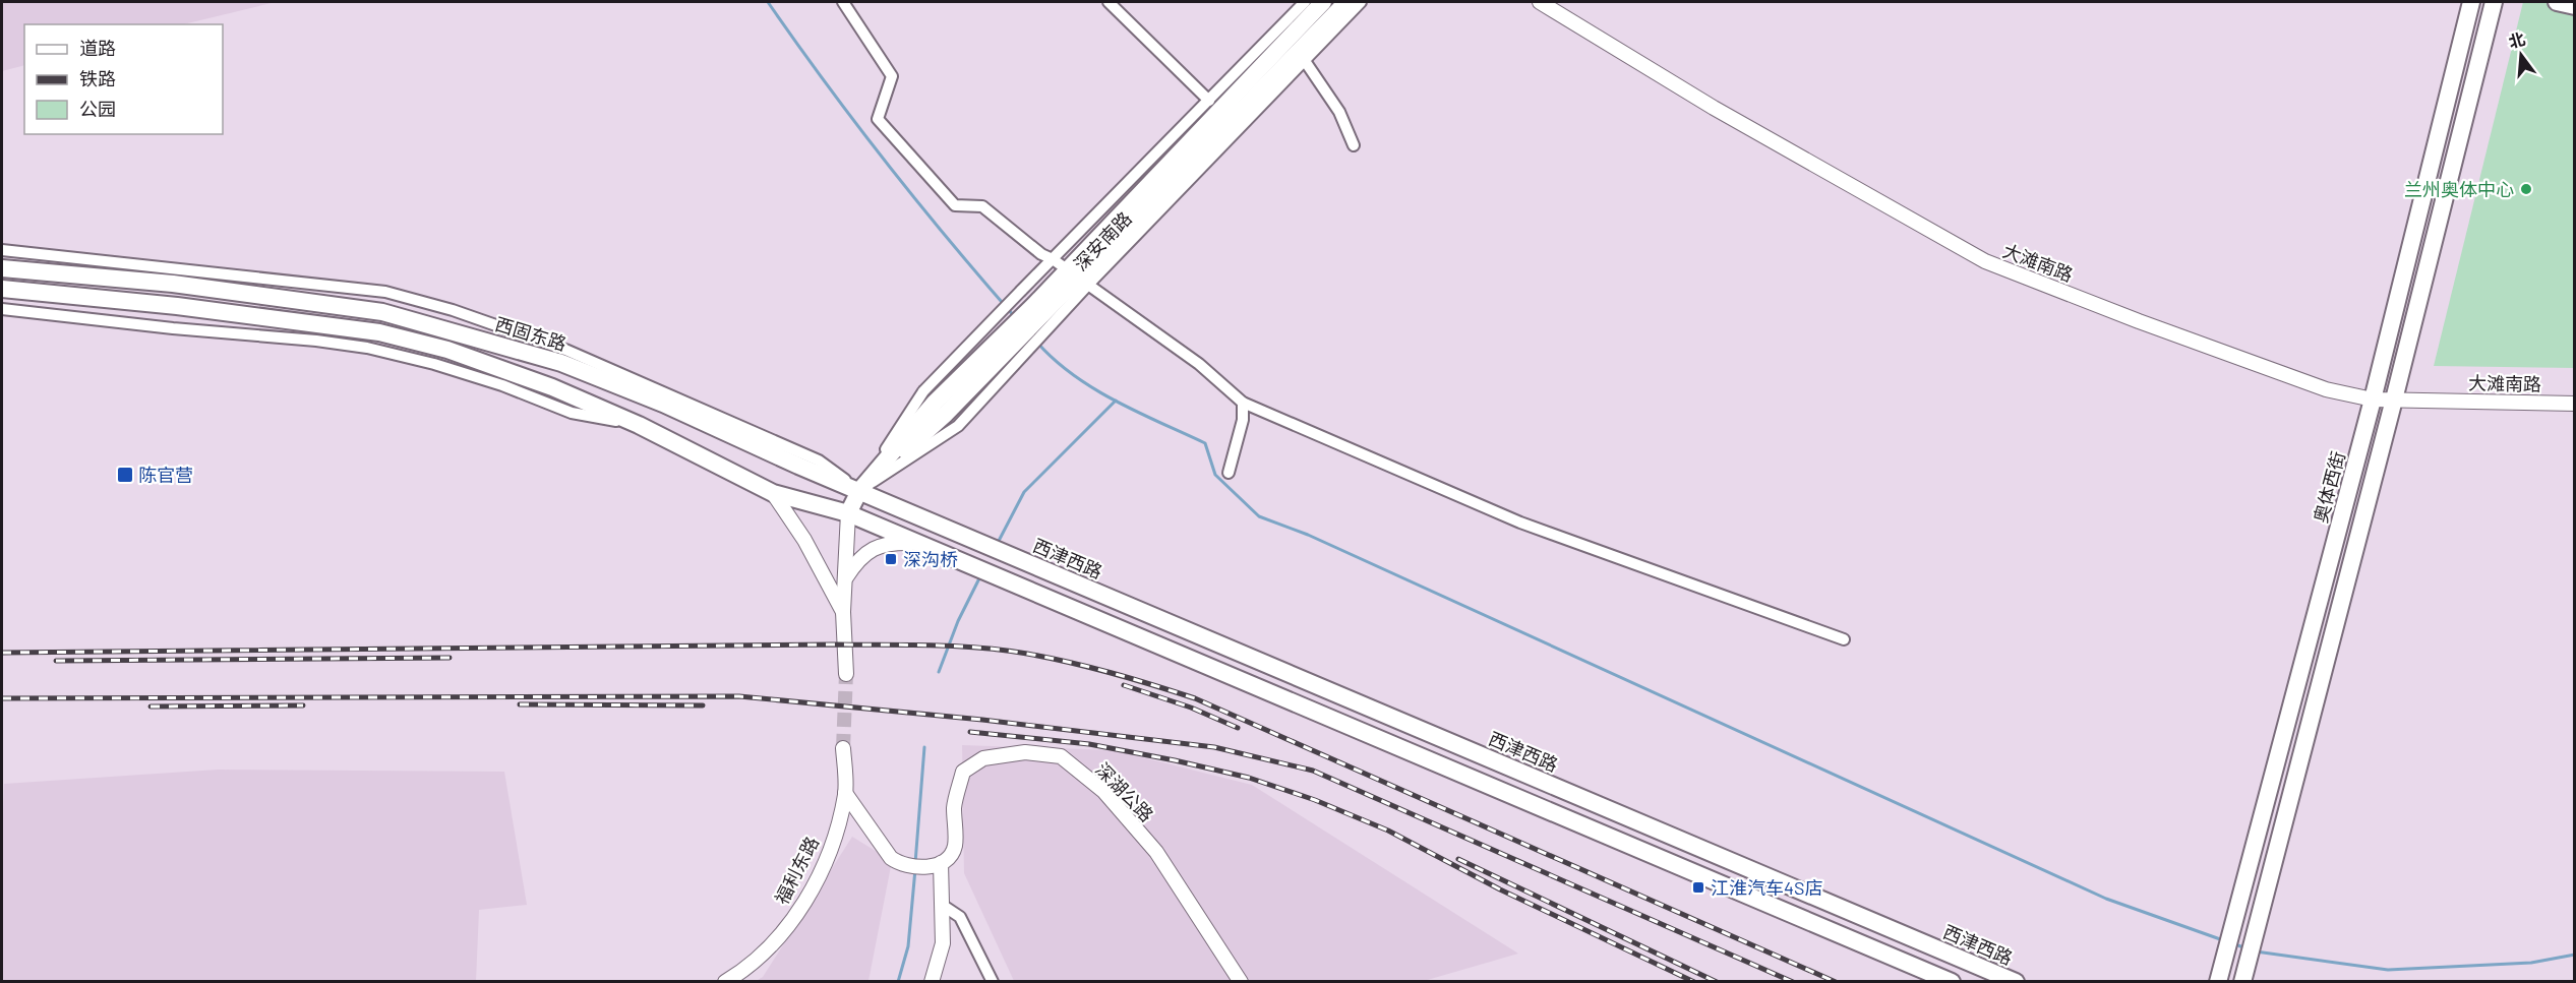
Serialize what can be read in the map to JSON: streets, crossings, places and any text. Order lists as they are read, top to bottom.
{
  "streets": {
    "main road": [
      "深安南路",
      "大滩南路",
      "西固东路",
      "奥体西街",
      "西津西路",
      "深湖公路",
      "福利东路"
    ]
  },
  "crossings": [
    ["深安南路", "西固东路"],
    ["大滩南路", "奥体西街"],
    ["西固东路", "西津西路"]
  ],
  "places": {
    "other": ["兰州奥体中心"],
    "transit": ["陈官营", "深沟桥", "江淮汽车4S店"]
  },
  "legend": ["道路", "铁路", "公园"],
  "north": "top"
}
